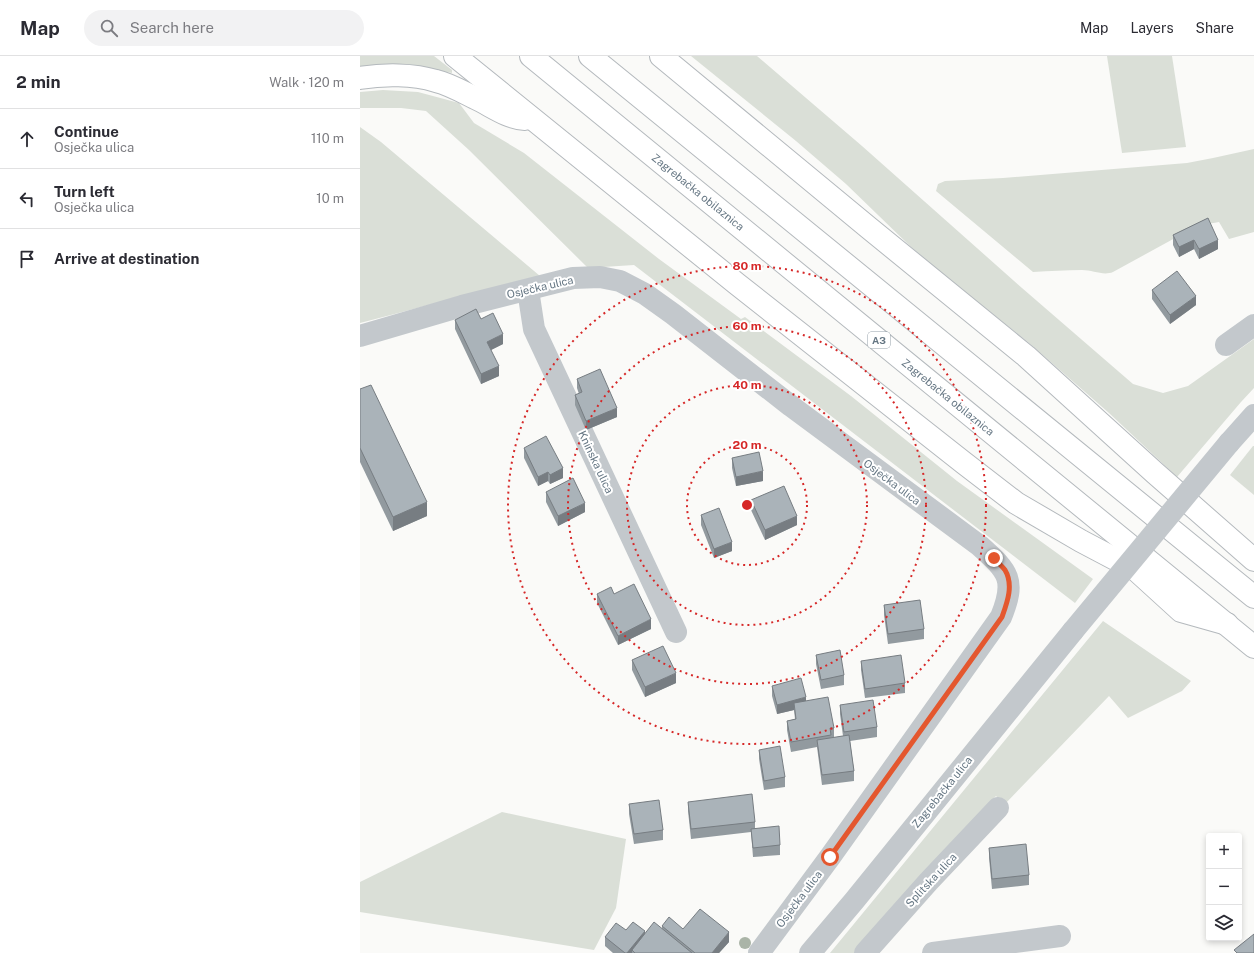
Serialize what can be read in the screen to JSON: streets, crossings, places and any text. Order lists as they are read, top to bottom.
{
  "streets": {
    "highway": ["Zagrebačka obilaznica", "A3"],
    "street": [
      "Osječka ulica",
      "Kninska ulica",
      "Zagrebačka ulica",
      "Splitska ulica"
    ]
  },
  "crossings": [
    ["Osječka ulica", "Kninska ulica"]
  ],
  "page": {
    "header": "Map",
    "search": "Search here",
    "nav": ["Map", "Layers", "Share"],
    "heading": ["2 min", "Walk · 120 m"],
    "list": [
      ["Continue", "Osječka ulica", "110 m"],
      ["Turn left", "Osječka ulica", "10 m"],
      "Arrive at destination"
    ],
    "map_buttons": ["+", "−"]
  },
  "rings": [
    "80 m",
    "60 m",
    "40 m",
    "20 m"
  ]
}
